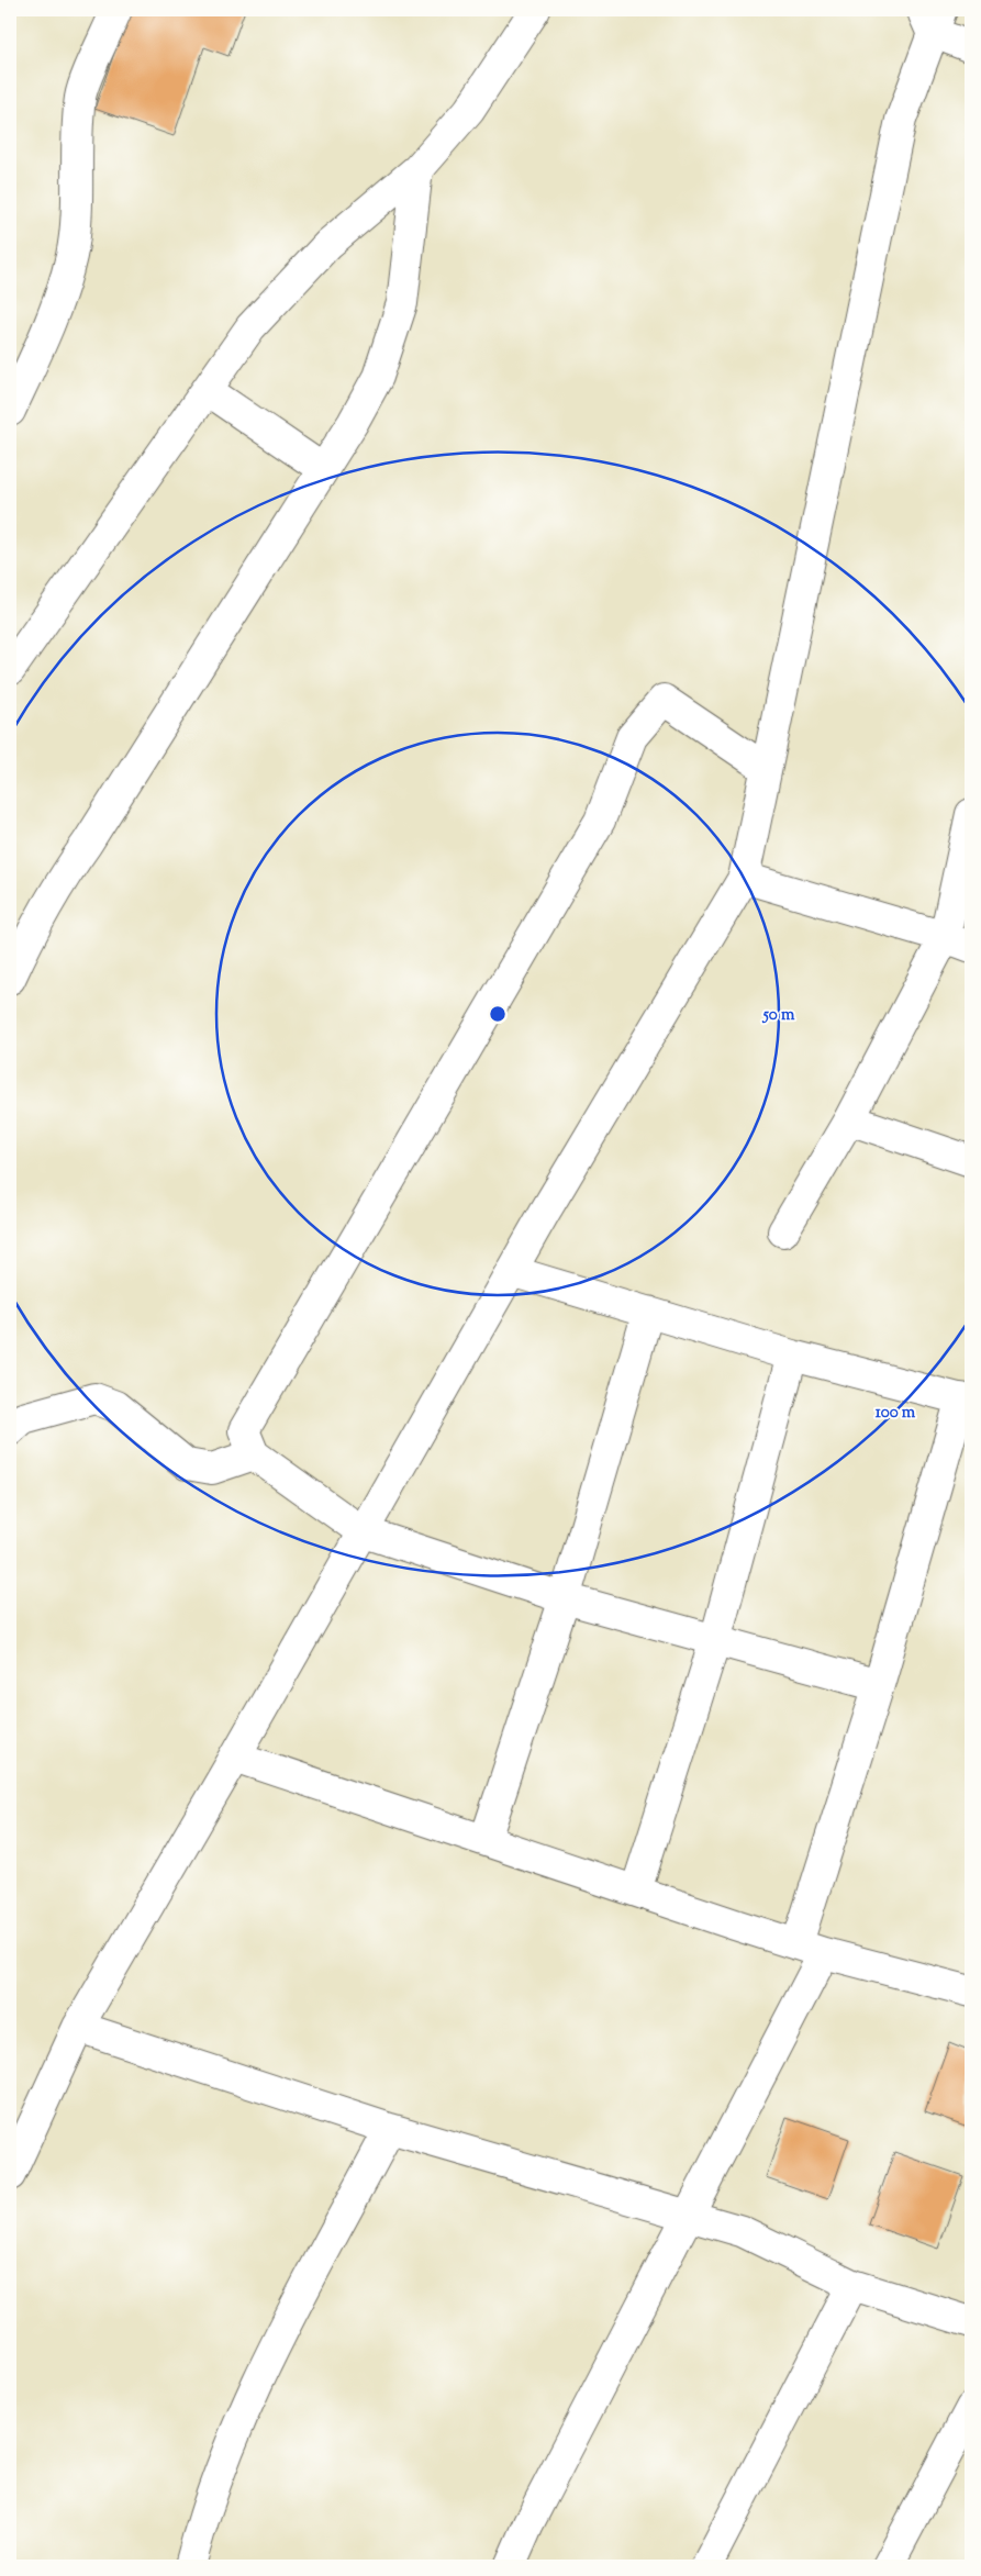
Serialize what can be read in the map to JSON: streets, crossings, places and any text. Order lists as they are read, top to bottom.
{
  "rings": ["50 m", "100 m"]
}
